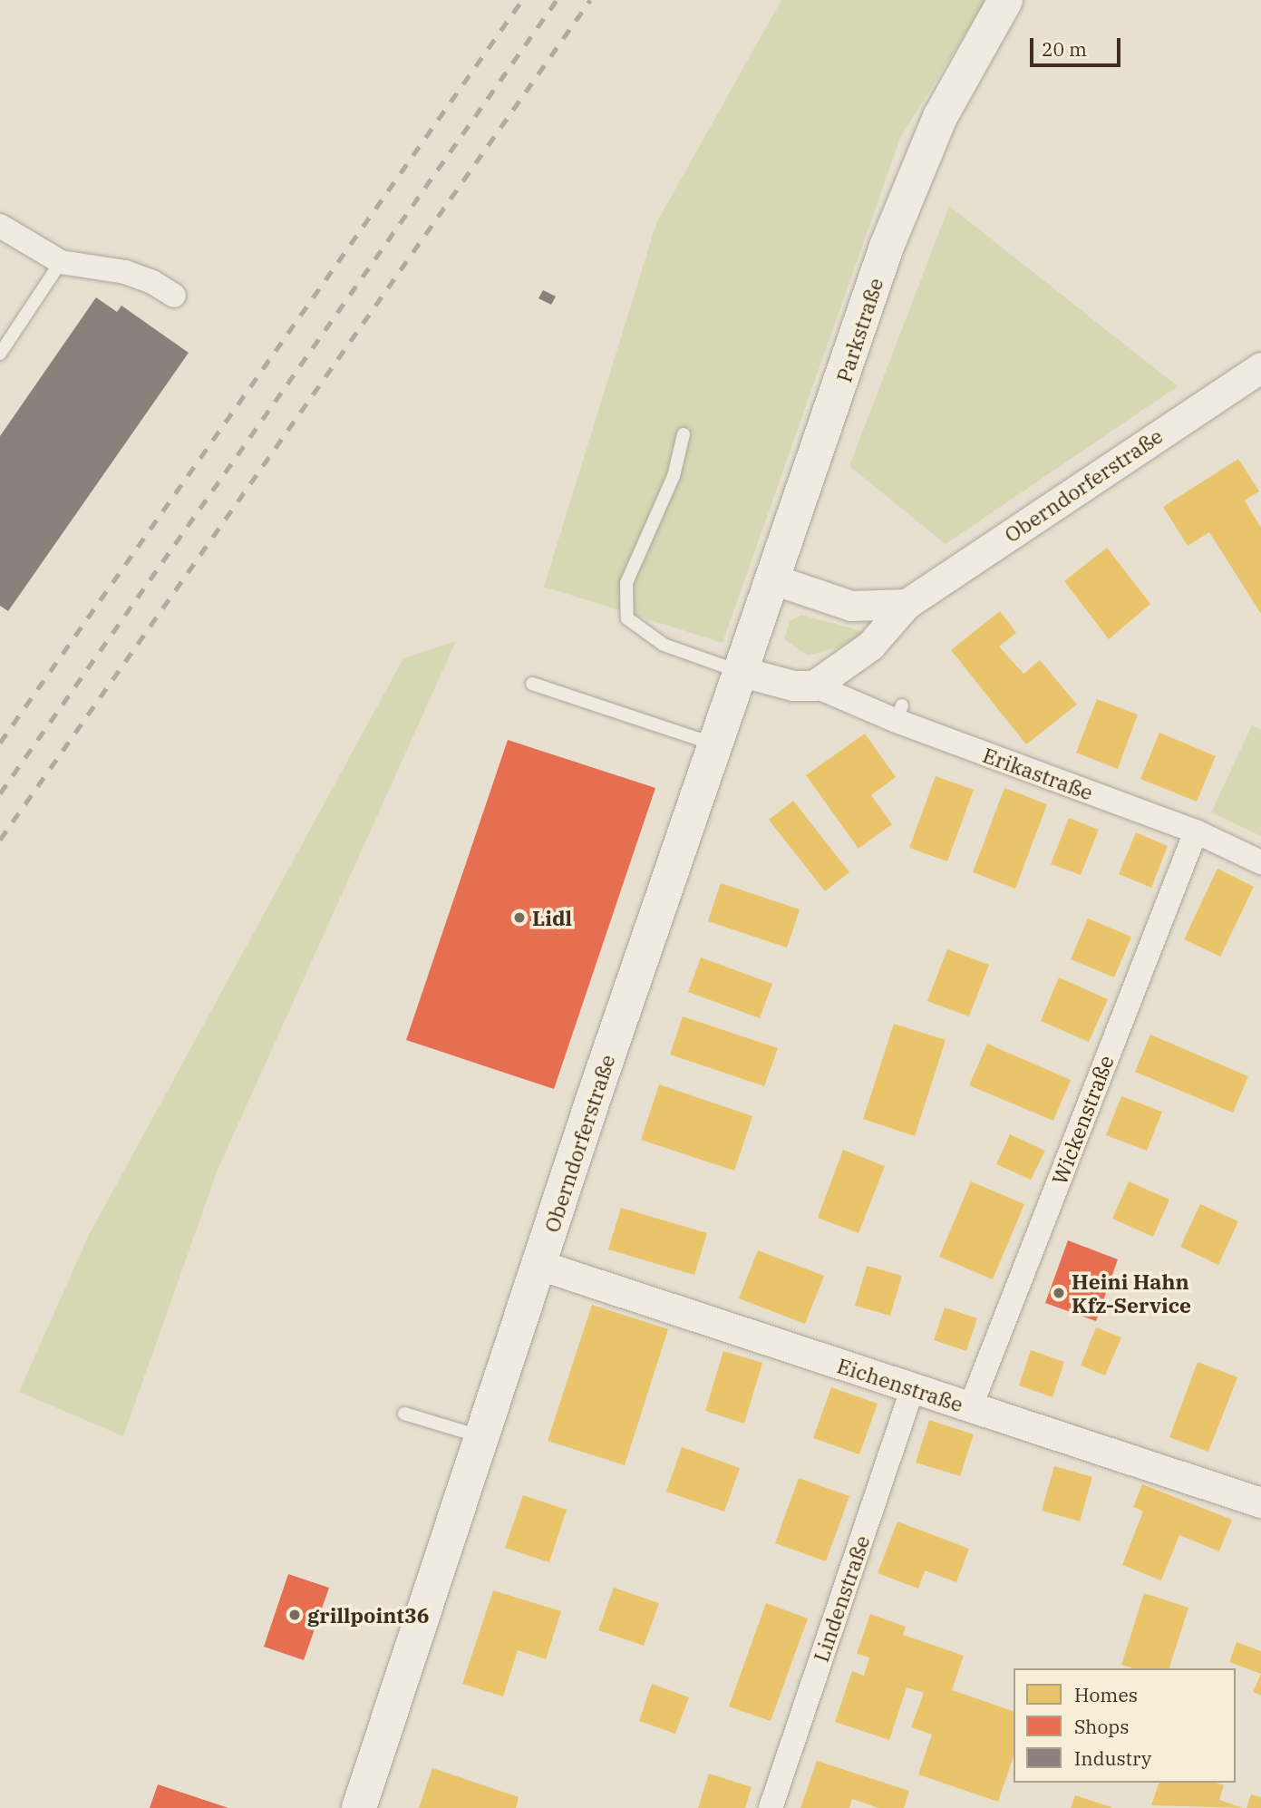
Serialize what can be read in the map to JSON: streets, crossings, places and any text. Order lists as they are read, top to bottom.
{
  "streets": {
    "main road": ["Parkstraße", "Oberndorferstraße"],
    "street": [
      "Erikastraße",
      "Wickenstraße",
      "Eichenstraße",
      "Lindenstraße"
    ]
  },
  "crossings": [
    ["Parkstraße", "Oberndorferstraße"],
    ["Oberndorferstraße", "Erikastraße"],
    ["Oberndorferstraße", "Eichenstraße"],
    ["Erikastraße", "Wickenstraße"],
    ["Wickenstraße", "Eichenstraße"],
    ["Eichenstraße", "Lindenstraße"]
  ],
  "places": ["Lidl", "Heini Hahn Kfz-Service", "grillpoint36"],
  "legend": ["Homes", "Shops", "Industry"],
  "scale_bar": "20 m"
}
